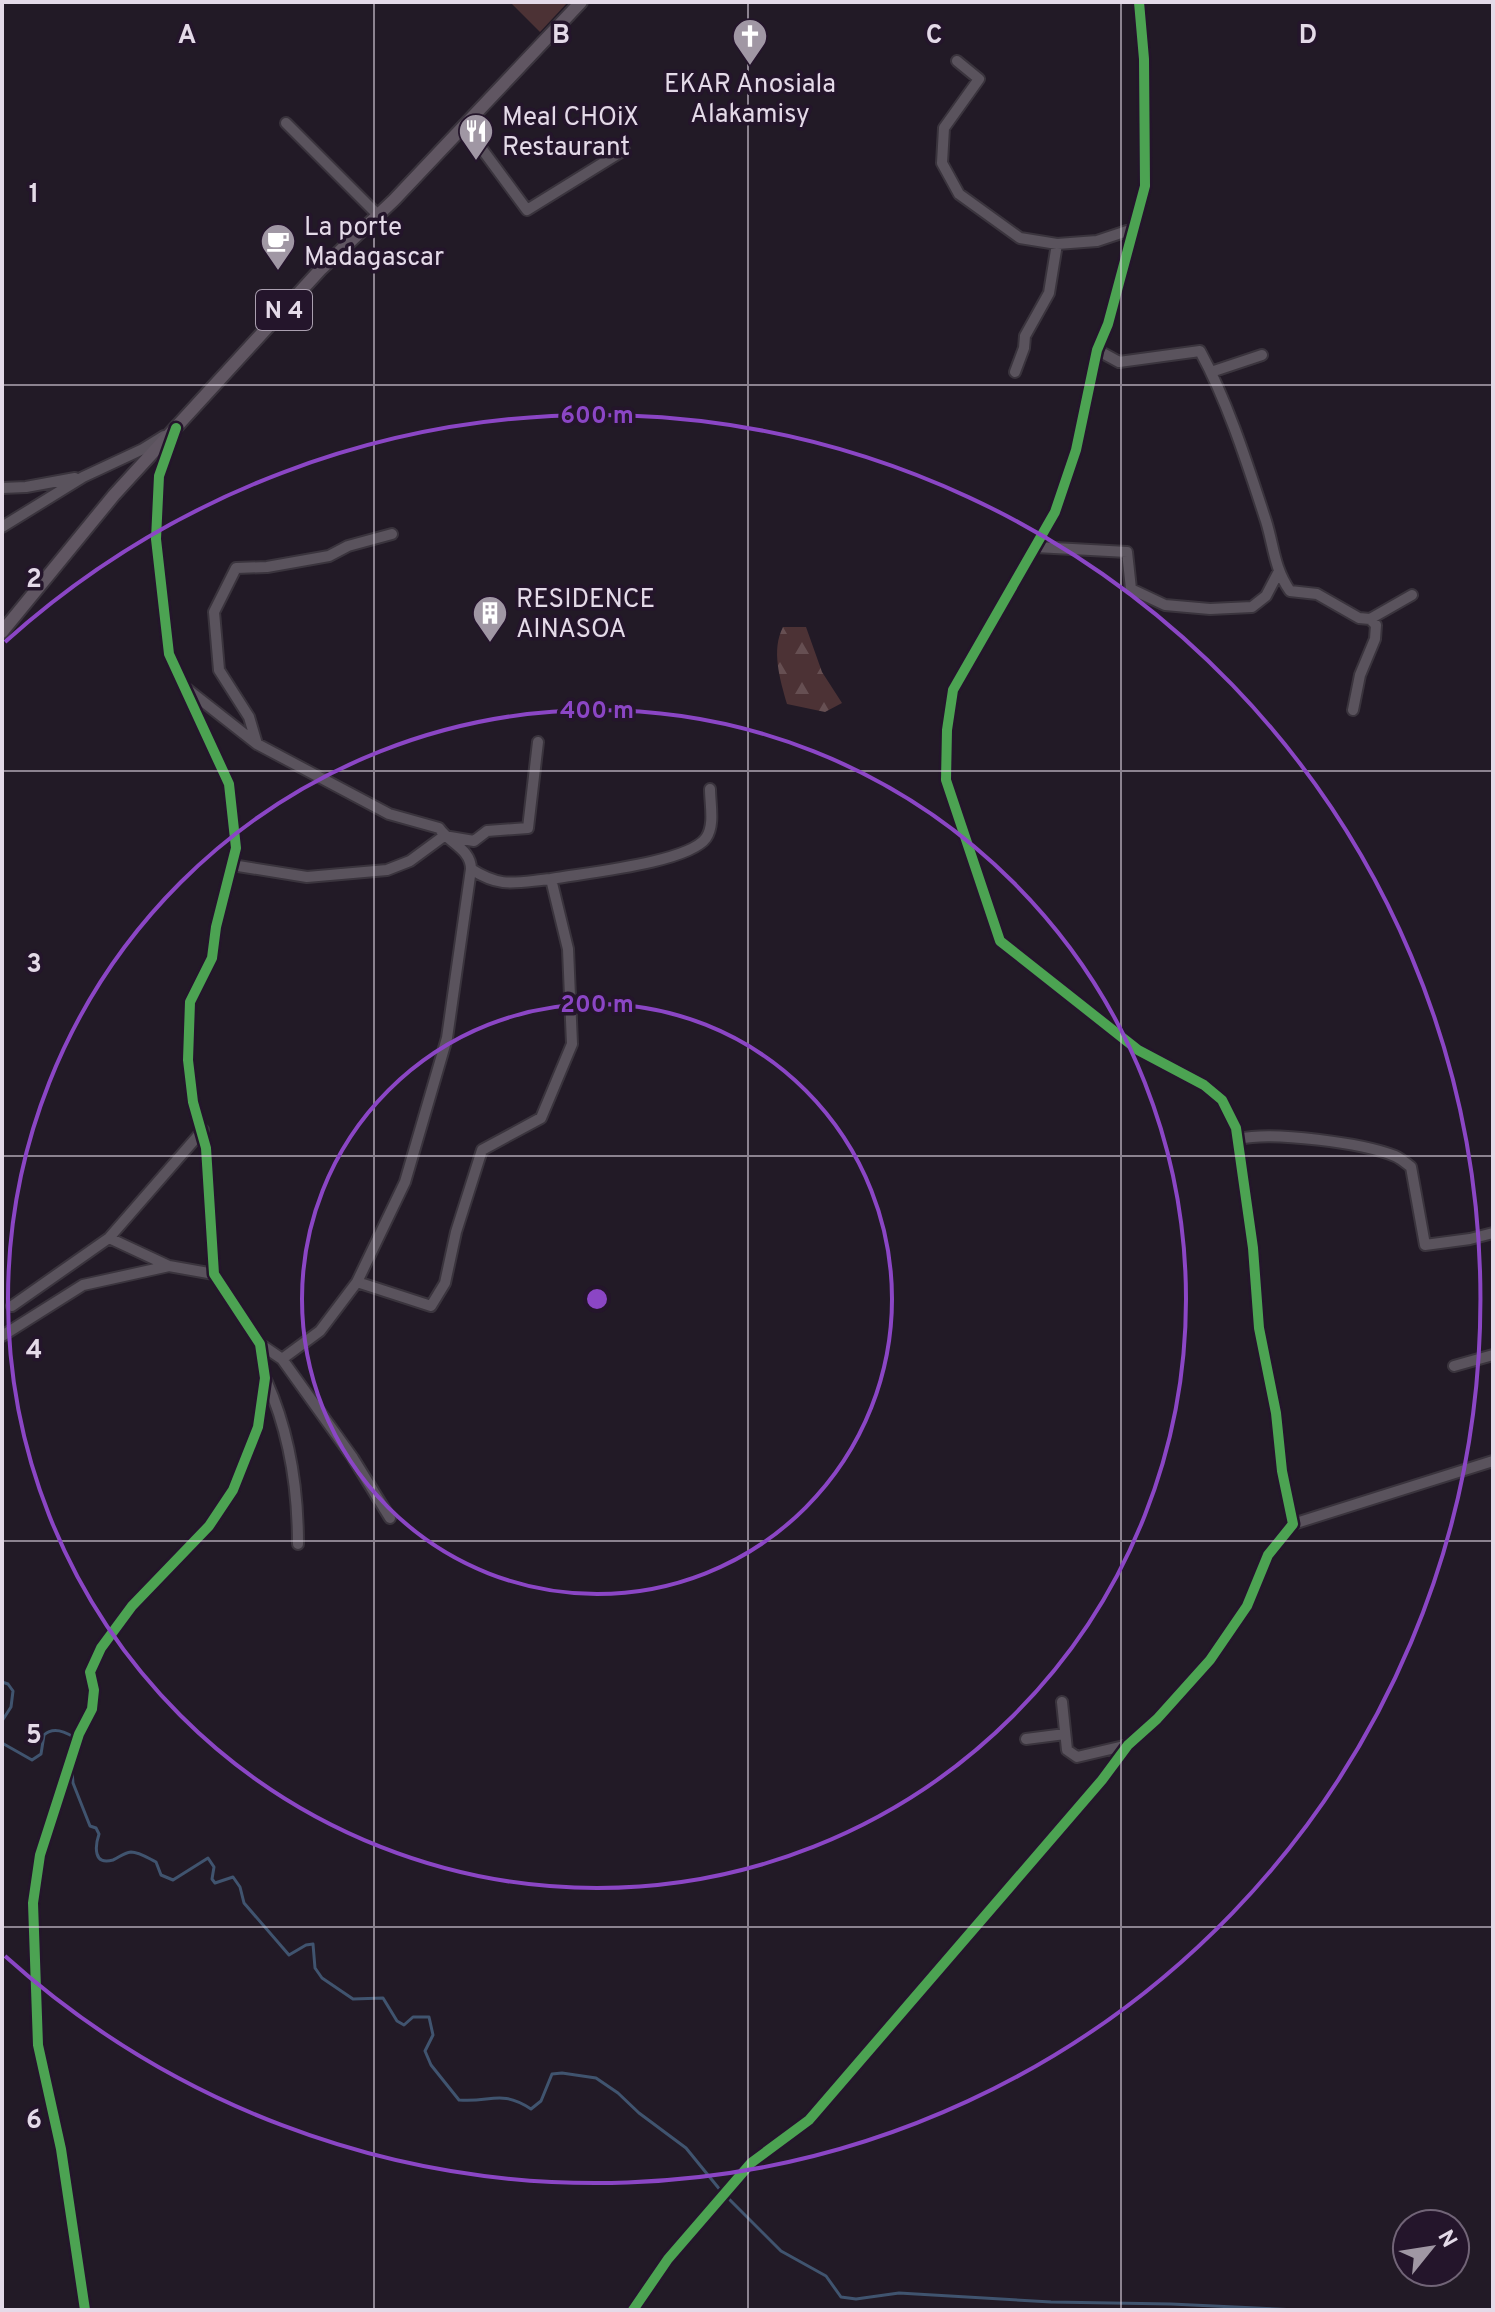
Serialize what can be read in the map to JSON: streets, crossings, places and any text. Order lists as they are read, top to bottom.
{
  "streets": {
    "main road": ["N 4"]
  },
  "places": {
    "church": ["EKAR Anosiala Alakamisy"],
    "restaurant": ["Meal CHOiX Restaurant"],
    "cafe": ["La porte Madagascar"],
    "building": ["RESIDENCE AINASOA"]
  },
  "north": "top right",
  "grid": {
    "columns": [
      "A",
      "B",
      "C",
      "D"
    ],
    "rows": [
      "1",
      "2",
      "3",
      "4",
      "5",
      "6"
    ]
  },
  "rings": ["600 m", "400 m", "200 m"]
}
